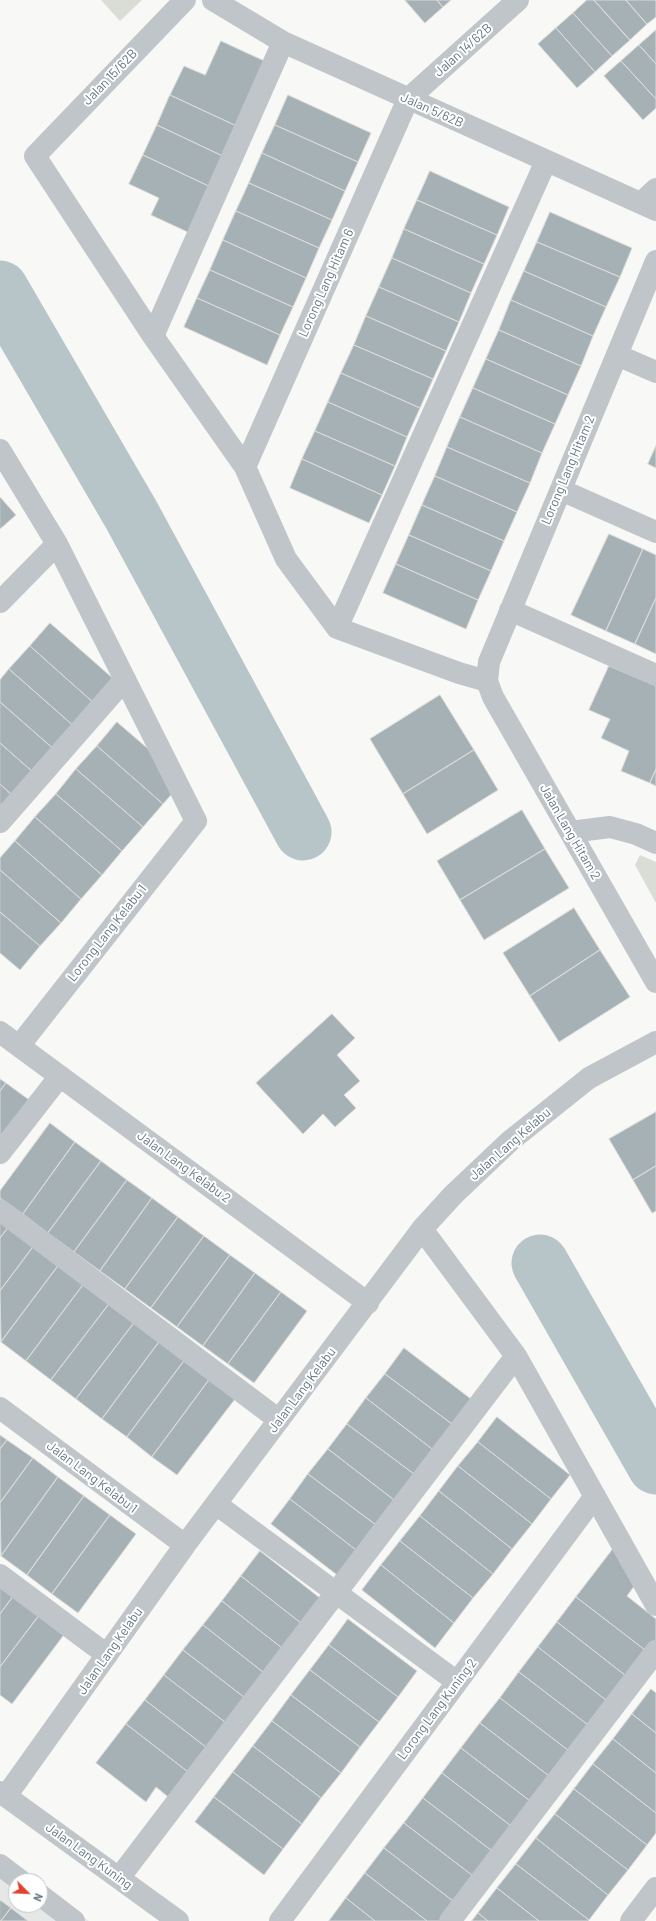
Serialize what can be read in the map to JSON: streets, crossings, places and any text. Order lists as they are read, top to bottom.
{
  "streets": {
    "street": [
      "Jalan 14/62B",
      "Jalan 15/62B",
      "Jalan 5/62B",
      "Lorong Lang Hitam 6",
      "Lorong Lang Hitam 2",
      "Jalan Lang Hitam 2",
      "Lorong Lang Kelabu 1",
      "Jalan Lang Kelabu",
      "Jalan Lang Kelabu 2",
      "Jalan Lang Kelabu 1",
      "Lorong Lang Kuning 2",
      "Jalan Lang Kuning"
    ]
  },
  "crossings": [
    ["Jalan 14/62B", "Jalan 5/62B"],
    ["Jalan 14/62B", "Lorong Lang Hitam 6"],
    ["Jalan 5/62B", "Lorong Lang Hitam 6"],
    ["Lorong Lang Hitam 2", "Jalan Lang Hitam 2"],
    ["Lorong Lang Kelabu 1", "Jalan Lang Kelabu 2"],
    ["Jalan Lang Kelabu", "Jalan Lang Kelabu 2"],
    ["Jalan Lang Kelabu", "Jalan Lang Kelabu 1"],
    ["Jalan Lang Kelabu", "Jalan Lang Kuning"]
  ],
  "north": "bottom right"
}
